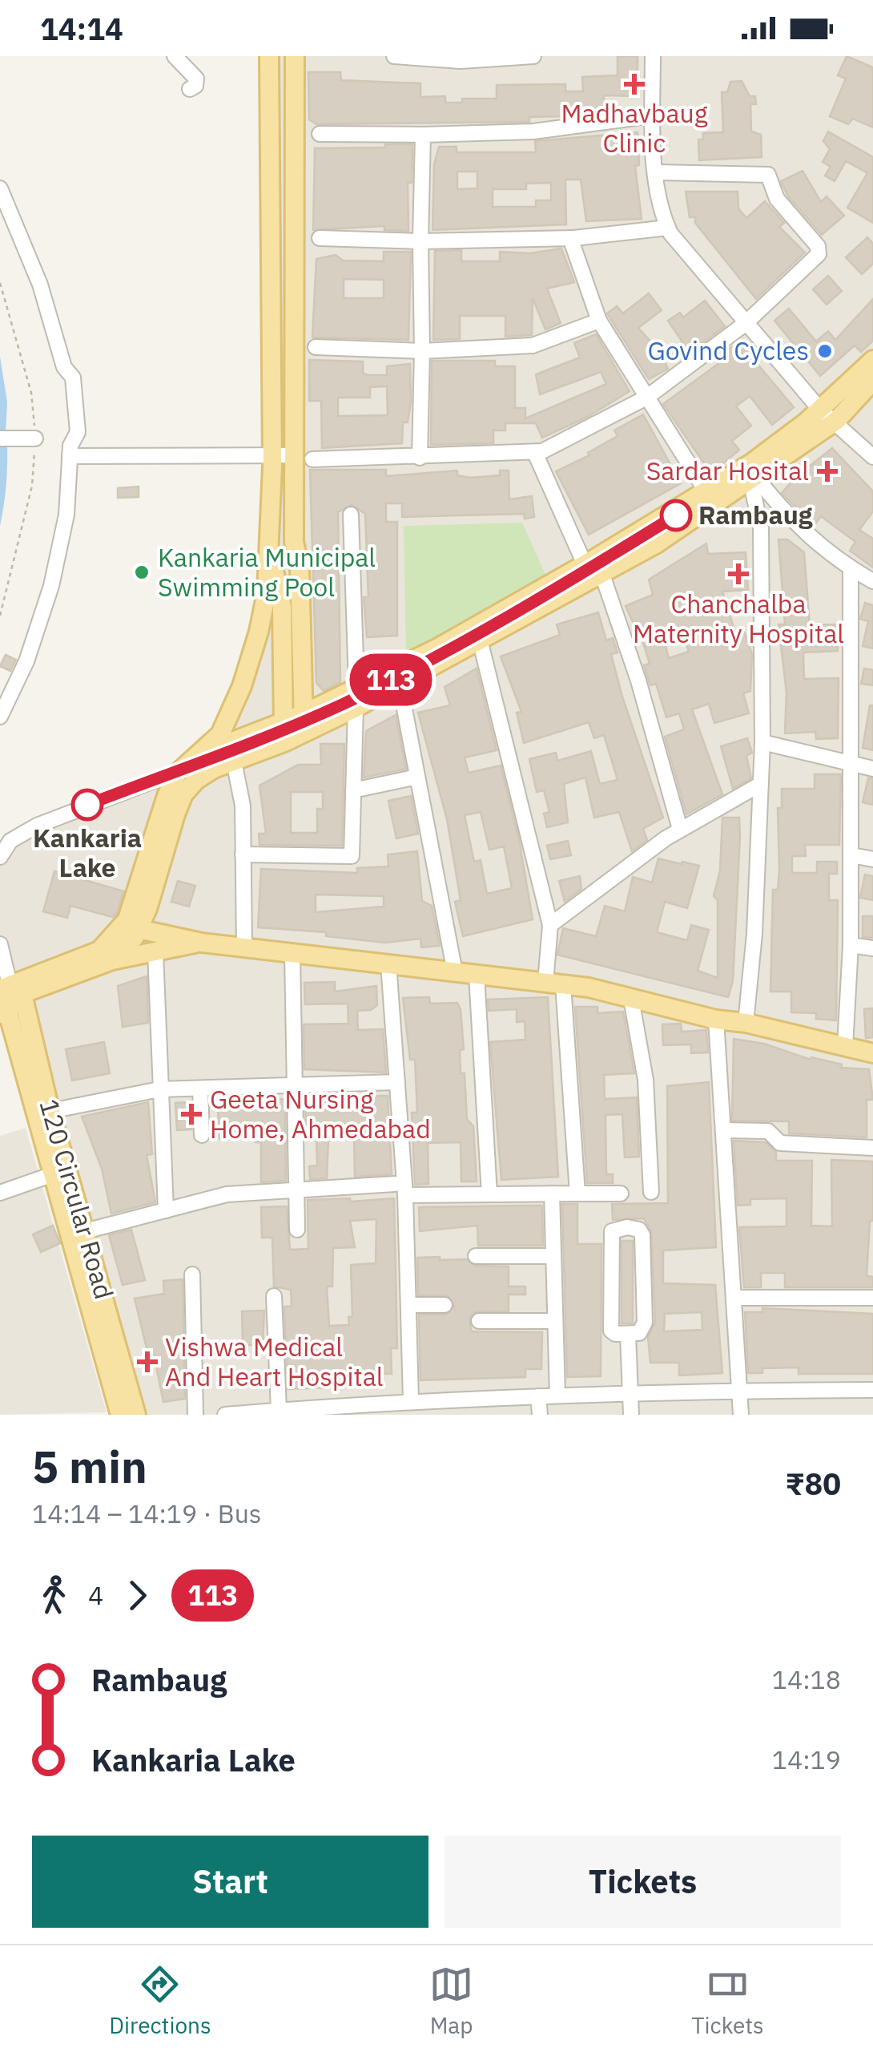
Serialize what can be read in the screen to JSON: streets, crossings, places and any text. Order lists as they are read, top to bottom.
{
  "streets": {
    "main road": ["120 Circular Road"]
  },
  "places": {
    "health": [
      "Madhavbaug Clinic",
      "Sardar Hosital",
      "Chanchalba Maternity Hospital",
      "Geeta Nursing Home, Ahmedabad",
      "Vishwa Medical And Heart Hospital"
    ],
    "other": [
      "Govind Cycles",
      "Rambaug",
      "Kankaria Municipal Swimming Pool",
      "Kankaria Lake"
    ]
  },
  "lines": ["bus line 113"],
  "page": {
    "status": "14:14",
    "on_map": "113",
    "heading": ["5 min", "14:14 – 14:19 · Bus", "₹80"],
    "legs": ["4", "113"],
    "list": [
      {
        "name": "Rambaug",
        "value": "14:18"
      },
      {
        "name": "Kankaria Lake",
        "value": "14:19"
      }
    ],
    "buttons": ["Start", "Tickets"],
    "tabs": ["Directions", "Map", "Tickets"]
  }
}
